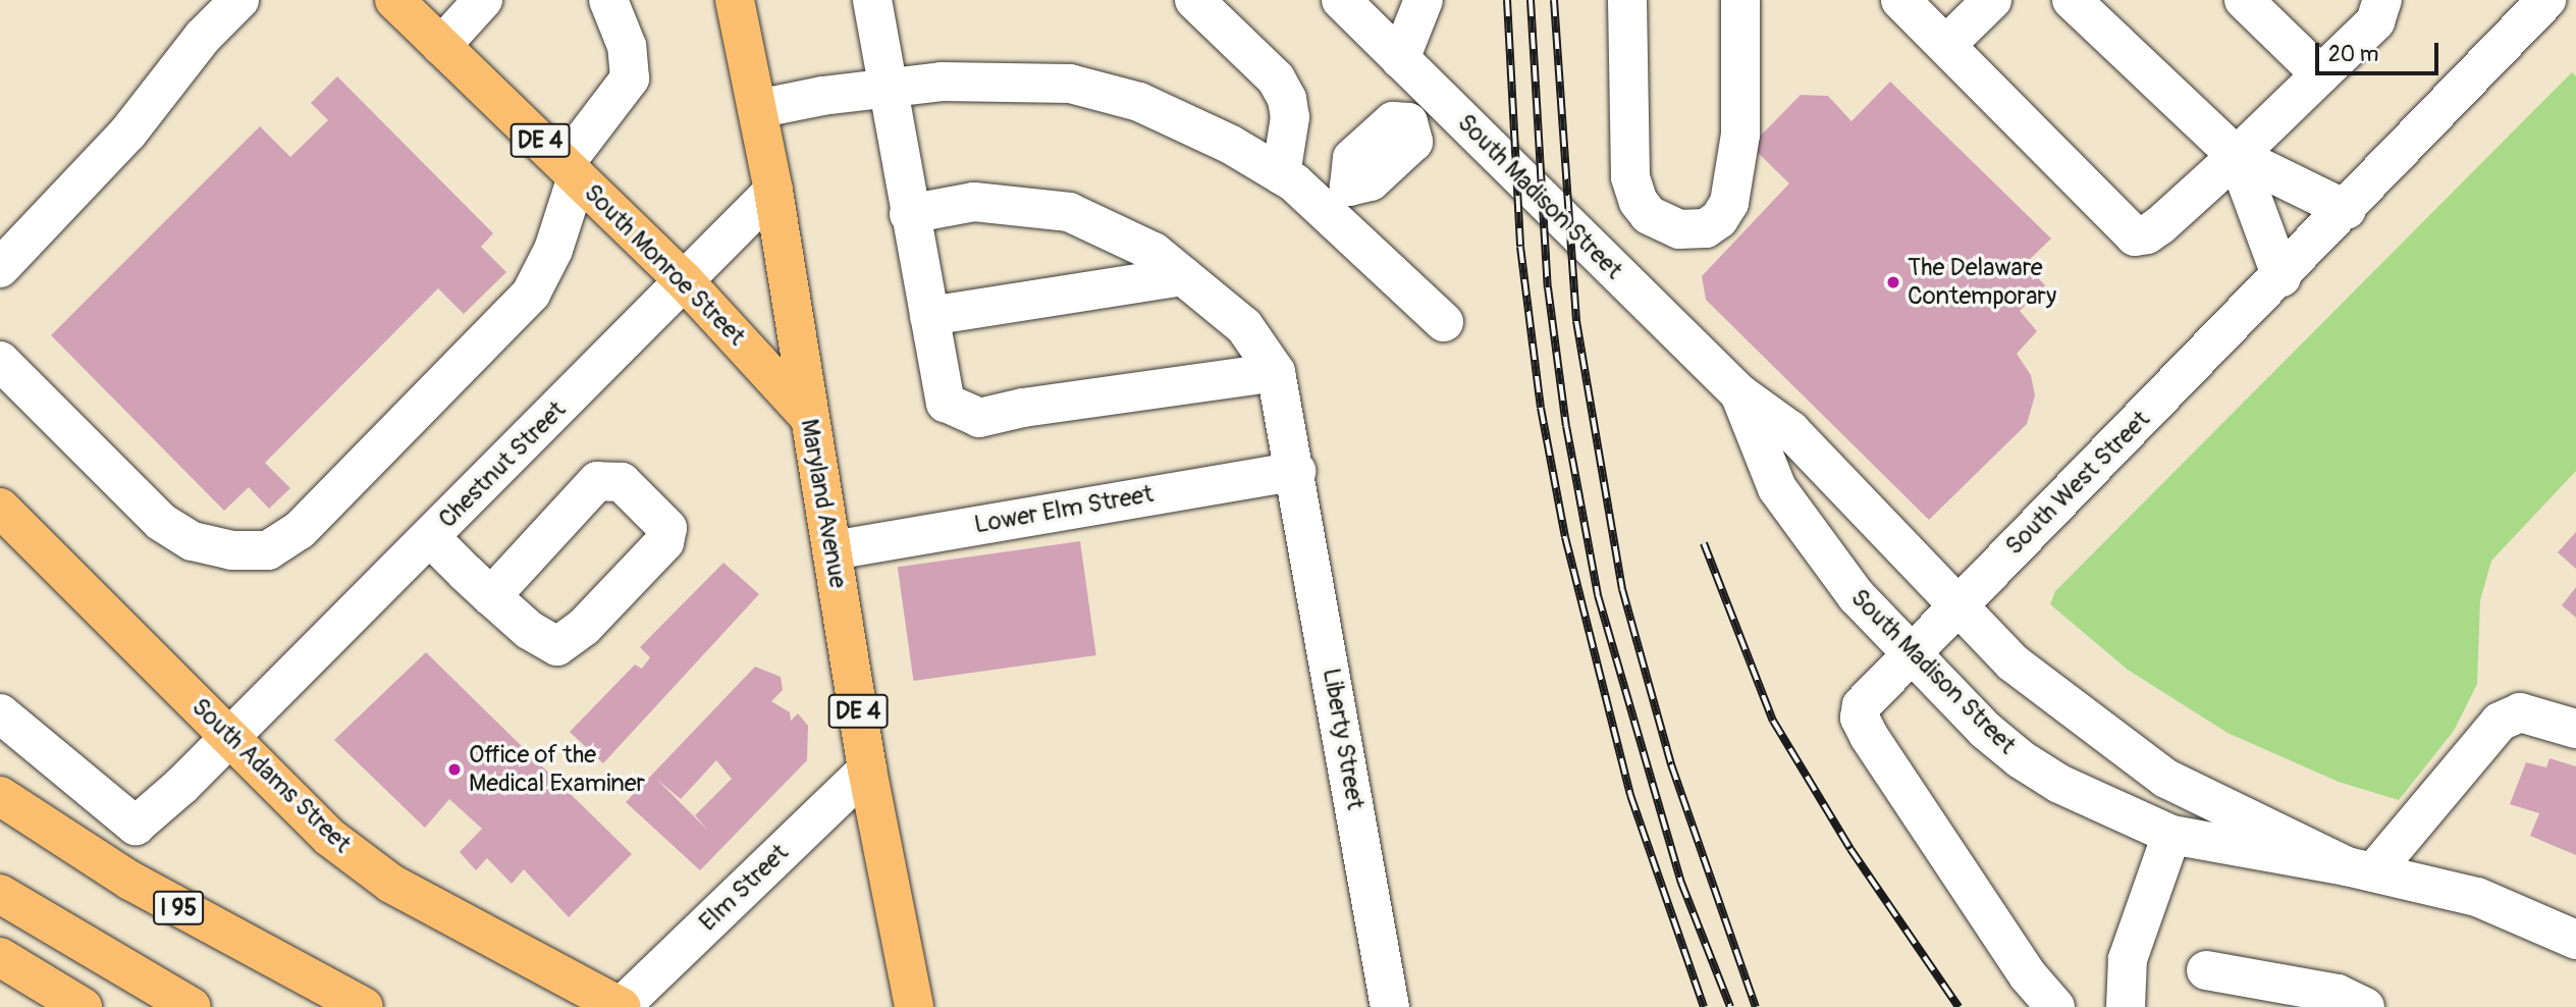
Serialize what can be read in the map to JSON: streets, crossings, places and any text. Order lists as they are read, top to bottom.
{
  "streets": {
    "main road": [
      "DE 4",
      "South Monroe Street",
      "Maryland Avenue",
      "South Adams Street",
      "I 95"
    ],
    "street": [
      "South Madison Street",
      "Chestnut Street",
      "South West Street",
      "Lower Elm Street",
      "Liberty Street",
      "Elm Street"
    ]
  },
  "crossings": [
    ["South Madison Street", "South West Street"],
    ["South Monroe Street", "Chestnut Street"],
    ["South Monroe Street", "Maryland Avenue"],
    ["Chestnut Street", "Maryland Avenue"],
    ["Chestnut Street", "South Adams Street"],
    ["Maryland Avenue", "Lower Elm Street"],
    ["Maryland Avenue", "Elm Street"],
    ["Lower Elm Street", "Liberty Street"],
    ["South Adams Street", "Elm Street"]
  ],
  "places": ["The Delaware Contemporary", "Office of the Medical Examiner"],
  "scale_bar": "20 m"
}
